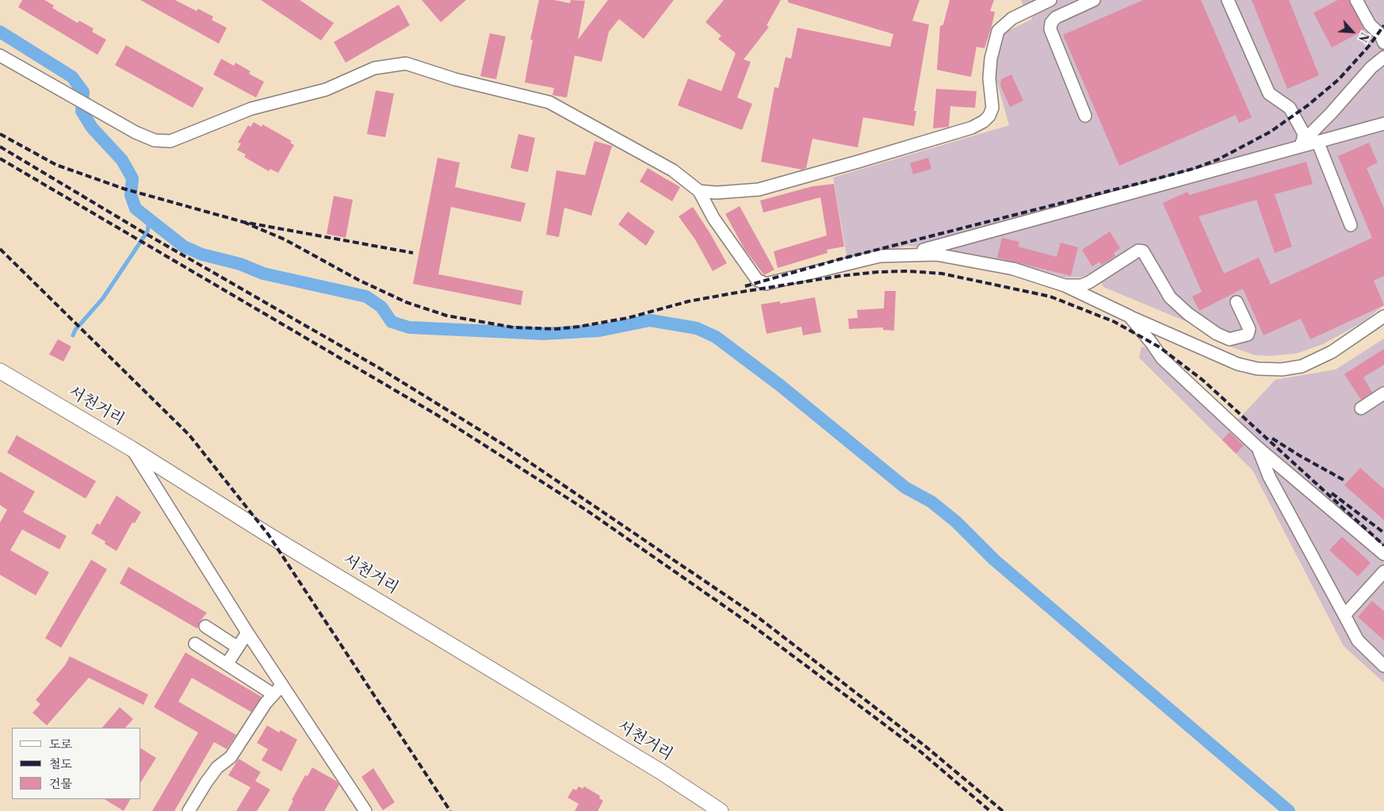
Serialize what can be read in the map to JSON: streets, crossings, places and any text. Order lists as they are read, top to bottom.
{
  "streets": {
    "main road": ["서천거리"]
  },
  "legend": ["도로", "철도", "건물"],
  "north": "bottom right"
}
